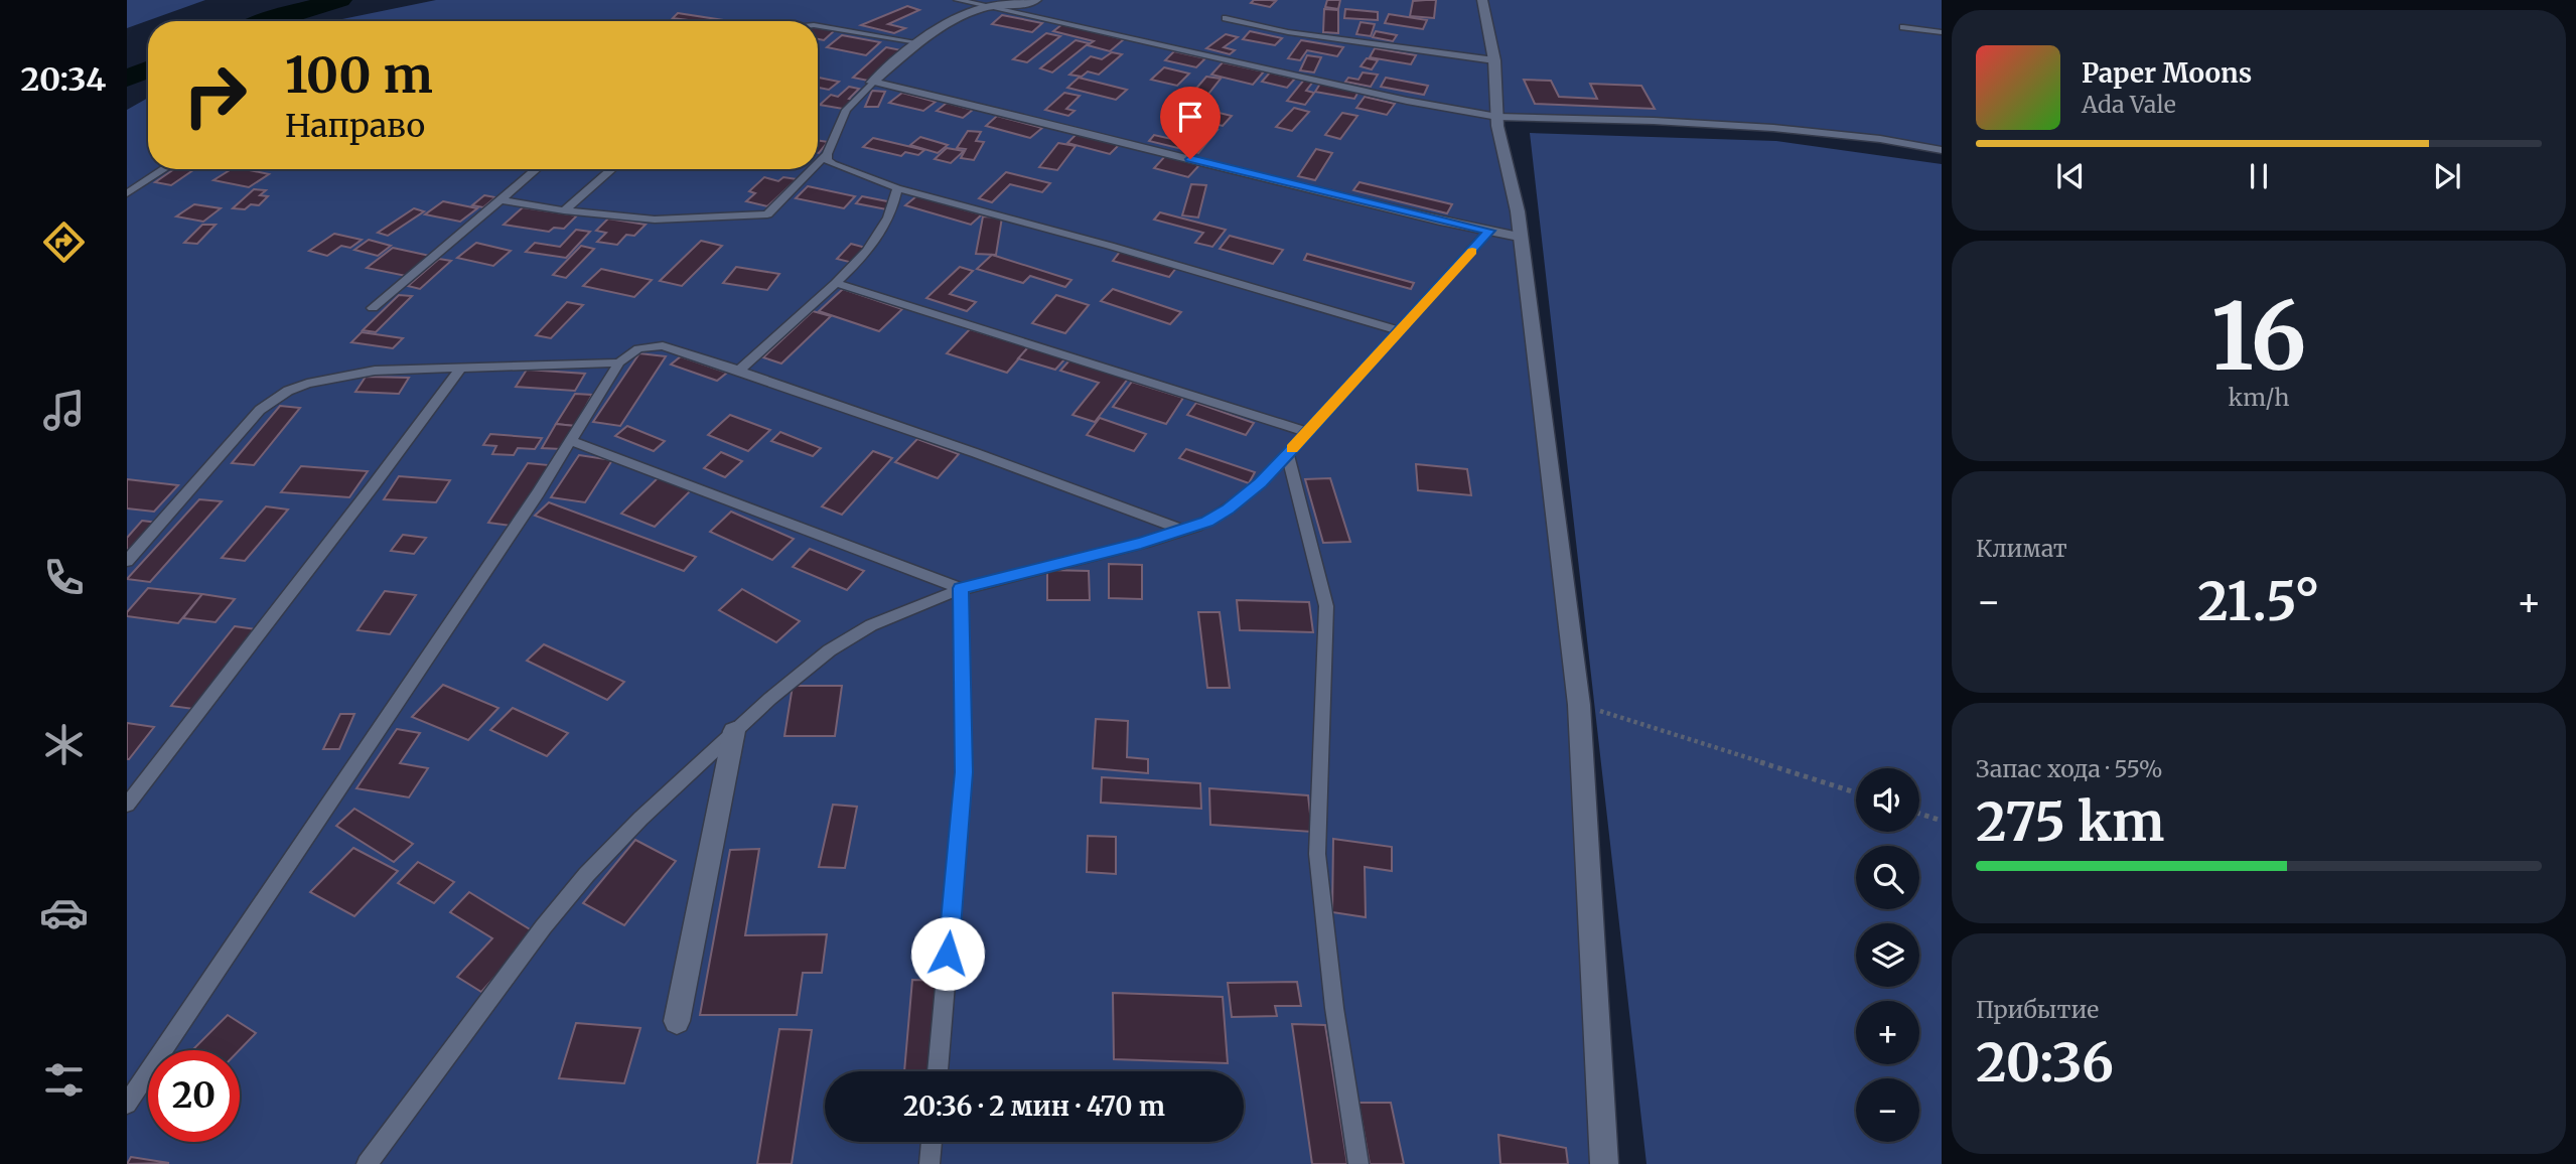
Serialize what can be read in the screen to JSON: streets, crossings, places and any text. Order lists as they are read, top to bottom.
{
  "page": {
    "tabs": "20:34",
    "turn": ["100 m", "Направо"],
    "song": ["Paper Moons", "Ada Vale"],
    "tile": [
      ["16", "km/h"],
      "Климат",
      ["Запас хода · 55%", "275 km"],
      ["Прибытие", "20:36"]
    ],
    "heat": ["−", "21.5°", "+"],
    "map_buttons": ["+", "−"],
    "limit": "20",
    "trip": "20:36 · 2 мин · 470 m"
  }
}
